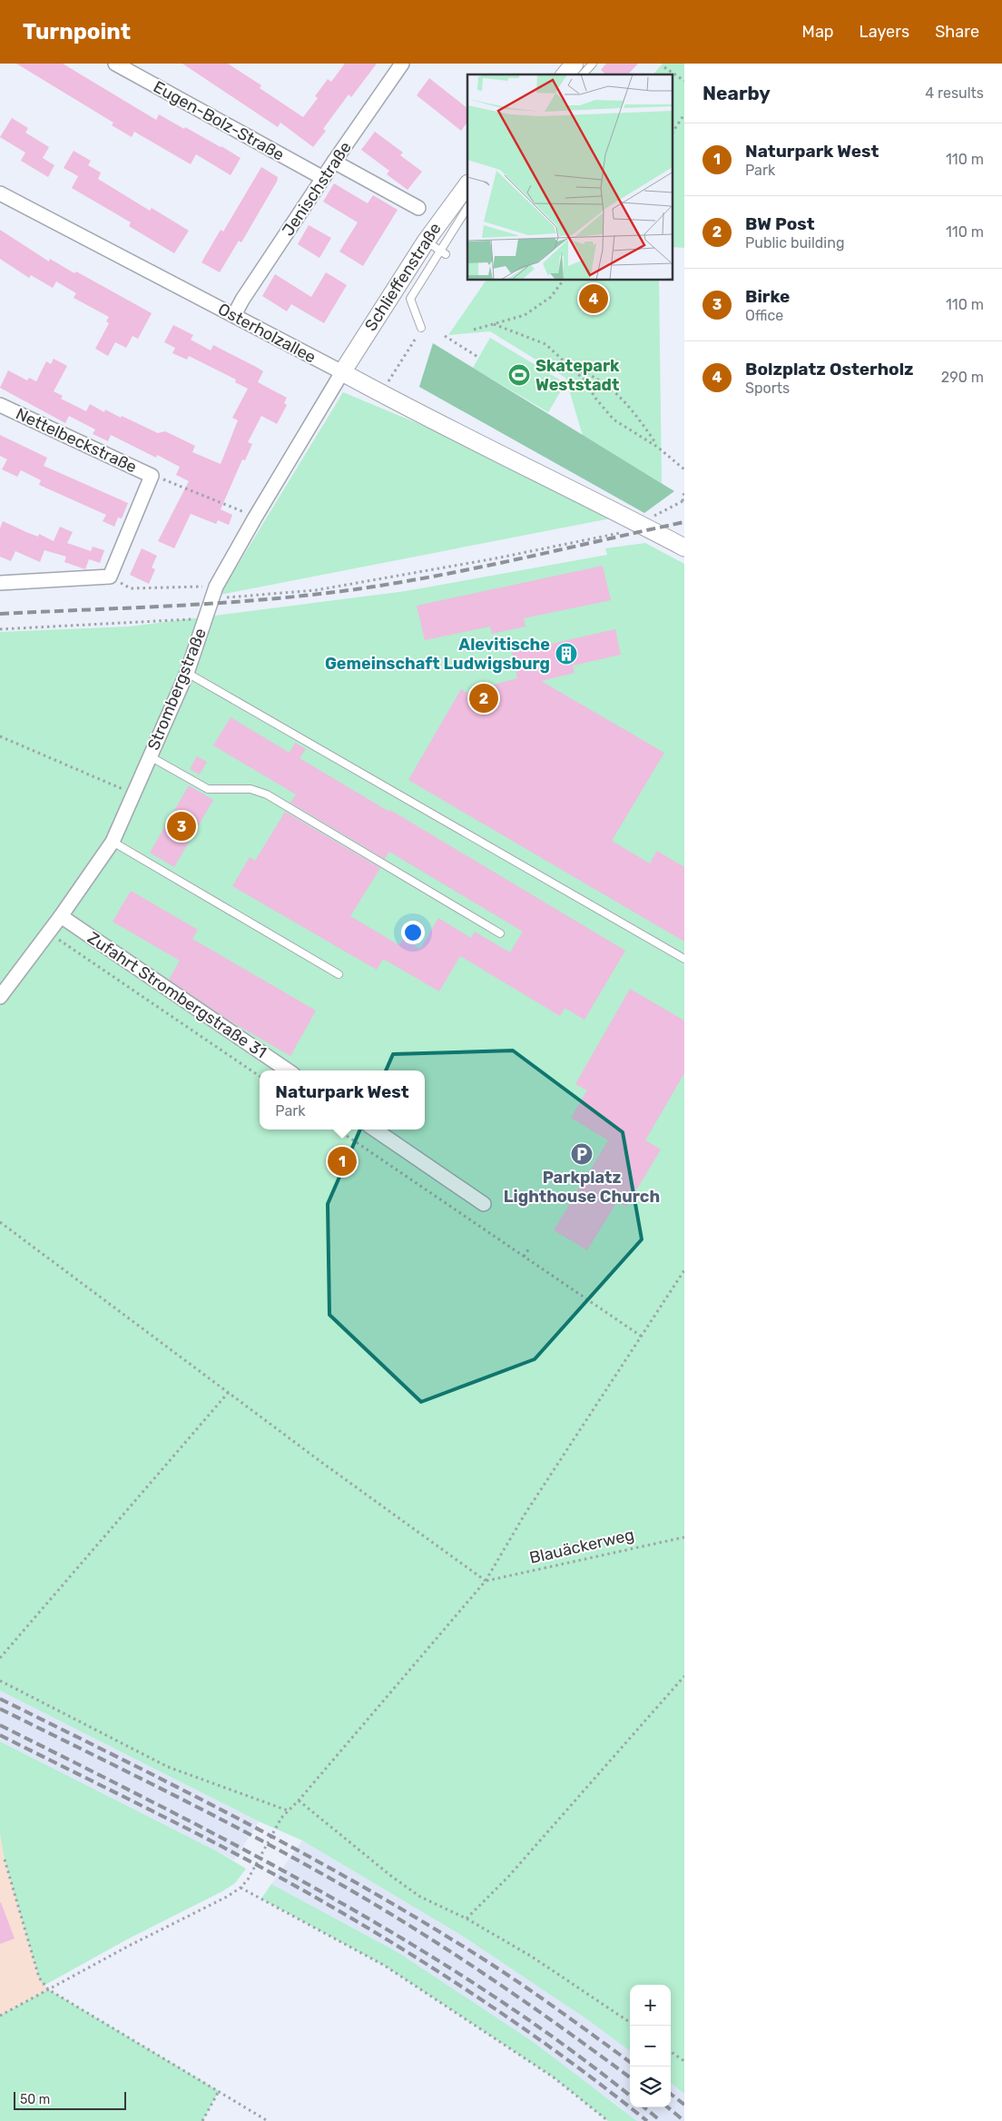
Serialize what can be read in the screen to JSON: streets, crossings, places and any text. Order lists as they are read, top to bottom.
{
  "streets": {
    "street": [
      "Eugen-Bolz-Straße",
      "Jenischstraße",
      "Schlieffenstraße",
      "Osterholzallee",
      "Nettelbeckstraße",
      "Strombergstraße",
      "Zufahrt Strombergstraße 31"
    ],
    "path": ["Blauäckerweg"]
  },
  "crossings": [
    ["Eugen-Bolz-Straße", "Jenischstraße"],
    ["Jenischstraße", "Osterholzallee"],
    ["Schlieffenstraße", "Osterholzallee"],
    ["Schlieffenstraße", "Strombergstraße"],
    ["Osterholzallee", "Strombergstraße"],
    ["Nettelbeckstraße", "Strombergstraße"],
    ["Strombergstraße", "Zufahrt Strombergstraße 31"]
  ],
  "places": {
    "sports": ["Skatepark Weststadt"],
    "building": ["Alevitische Gemeinschaft Ludwigsburg"],
    "parking": ["Parkplatz Lighthouse Church"]
  },
  "scale_bar": "50 m",
  "page": {
    "header": "Turnpoint",
    "nav": ["Map", "Layers", "Share"],
    "heading": ["Nearby", "4 results"],
    "list": [
      {
        "mark": "1",
        "name": "Naturpark West",
        "note": "Park",
        "value": "110 m"
      },
      {
        "mark": "2",
        "name": "BW Post",
        "note": "Public building",
        "value": "110 m"
      },
      {
        "mark": "3",
        "name": "Birke",
        "note": "Office",
        "value": "110 m"
      },
      {
        "mark": "4",
        "name": "Bolzplatz Osterholz",
        "note": "Sports",
        "value": "290 m"
      }
    ],
    "pins": [
      "4",
      "2",
      "3",
      "1"
    ],
    "popup": ["Naturpark West", "Park"],
    "map_buttons": ["+", "−"],
    "scale": "50 m"
  }
}
